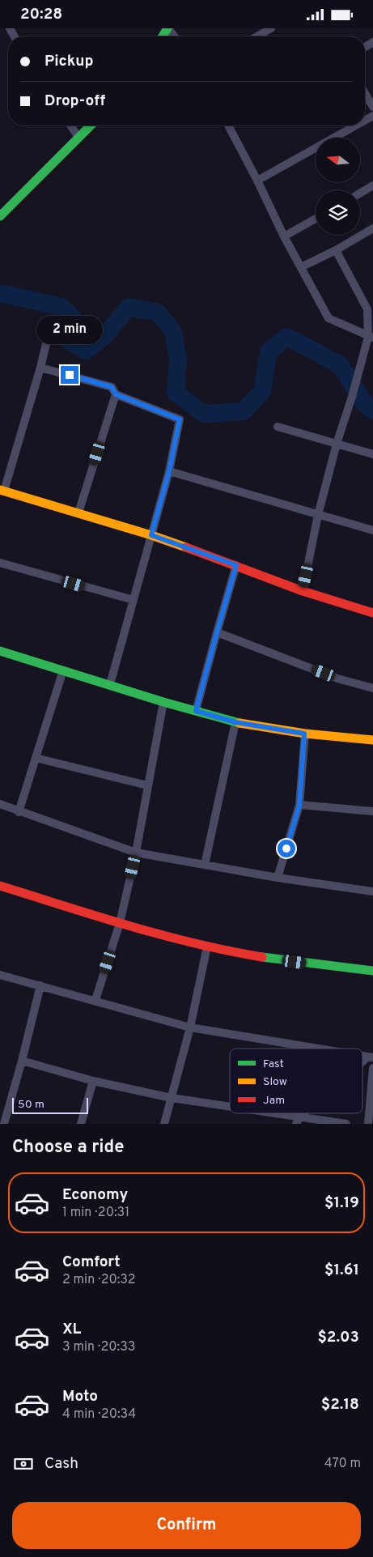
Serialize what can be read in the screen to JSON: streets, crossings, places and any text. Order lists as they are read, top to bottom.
{
  "legend": ["Fast", "Slow", "Jam"],
  "scale_bar": "50 m",
  "north": "left",
  "page": {
    "status": "20:28",
    "banner": ["Pickup", "Drop-off"],
    "bubble": "2 min",
    "scale": "50 m",
    "heading": "Choose a ride",
    "list": [
      {
        "name": "Economy",
        "note": "1 min · 20:31",
        "value": "$1.19"
      },
      {
        "name": "Comfort",
        "note": "2 min · 20:32",
        "value": "$1.61"
      },
      {
        "name": "XL",
        "note": "3 min · 20:33",
        "value": "$2.03"
      },
      {
        "name": "Moto",
        "note": "4 min · 20:34",
        "value": "$2.18"
      }
    ],
    "pay": ["Cash", "470 m"],
    "buttons": "Confirm"
  }
}
